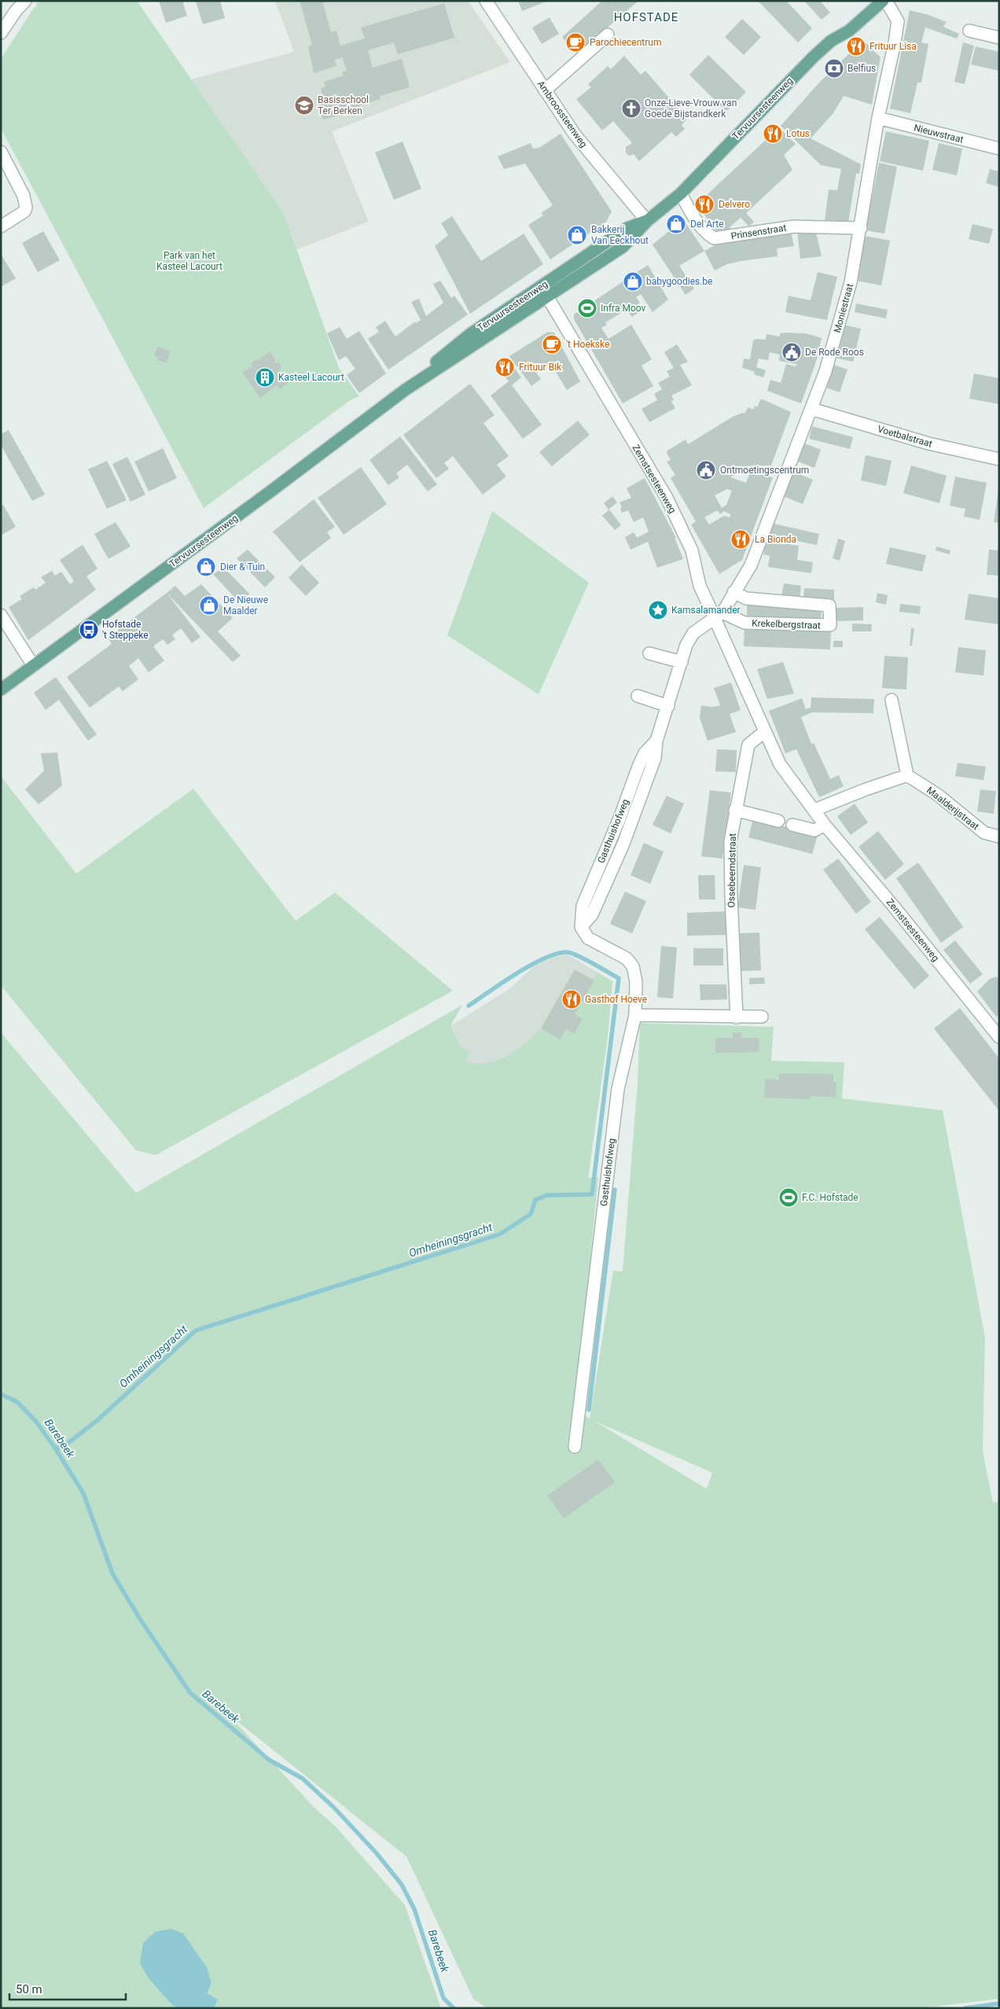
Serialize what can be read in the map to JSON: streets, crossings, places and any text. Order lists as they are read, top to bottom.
{
  "streets": {
    "main road": ["Tervuursesteenweg"],
    "street": [
      "Ambroossteenweg",
      "Nieuwstraat",
      "Prinsenstraat",
      "Moniestraat",
      "Voetbalstraat",
      "Zemstsesteenweg",
      "Krekelbergstraat",
      "Maalderijstraat",
      "Gasthuishofweg",
      "Ossebeemdstraat"
    ]
  },
  "crossings": [
    ["Tervuursesteenweg", "Ambroossteenweg"],
    ["Tervuursesteenweg", "Prinsenstraat"],
    ["Tervuursesteenweg", "Zemstsesteenweg"],
    ["Nieuwstraat", "Moniestraat"],
    ["Prinsenstraat", "Moniestraat"],
    ["Moniestraat", "Voetbalstraat"],
    ["Moniestraat", "Zemstsesteenweg"],
    ["Moniestraat", "Krekelbergstraat"],
    ["Moniestraat", "Gasthuishofweg"],
    ["Zemstsesteenweg", "Krekelbergstraat"],
    ["Zemstsesteenweg", "Gasthuishofweg"],
    ["Zemstsesteenweg", "Ossebeemdstraat"],
    ["Krekelbergstraat", "Gasthuishofweg"]
  ],
  "districts": ["HOFSTADE"],
  "water": ["Omheiningsgracht", "Barebeek"],
  "parks": ["Park van het Kasteel Lacourt"],
  "places": {
    "cafe": ["Parochiecentrum", "'t Hoekske"],
    "restaurant": [
      "Frituur Lisa",
      "Lotus",
      "Delvero",
      "Frituur Bik",
      "La Bionda",
      "Gasthof Hoeve"
    ],
    "bank": ["Belfius"],
    "school or university": ["Basisschool Ter Berken"],
    "church": ["Onze-Lieve-Vrouw van Goede Bijstandkerk"],
    "shop": [
      "Del Arte",
      "Bakkerij Van Eeckhout",
      "babygoodies.be",
      "Dier & Tuin",
      "De Nieuwe Maalder"
    ],
    "sports": ["Infra Moov", "F.C. Hofstade"],
    "public building": ["De Rode Roos", "Ontmoetingscentrum"],
    "building": ["Kasteel Lacourt"],
    "place": ["Kamsalamander"],
    "bus stop": ["Hofstade 't Steppeke"]
  },
  "scale_bar": "50 m"
}
